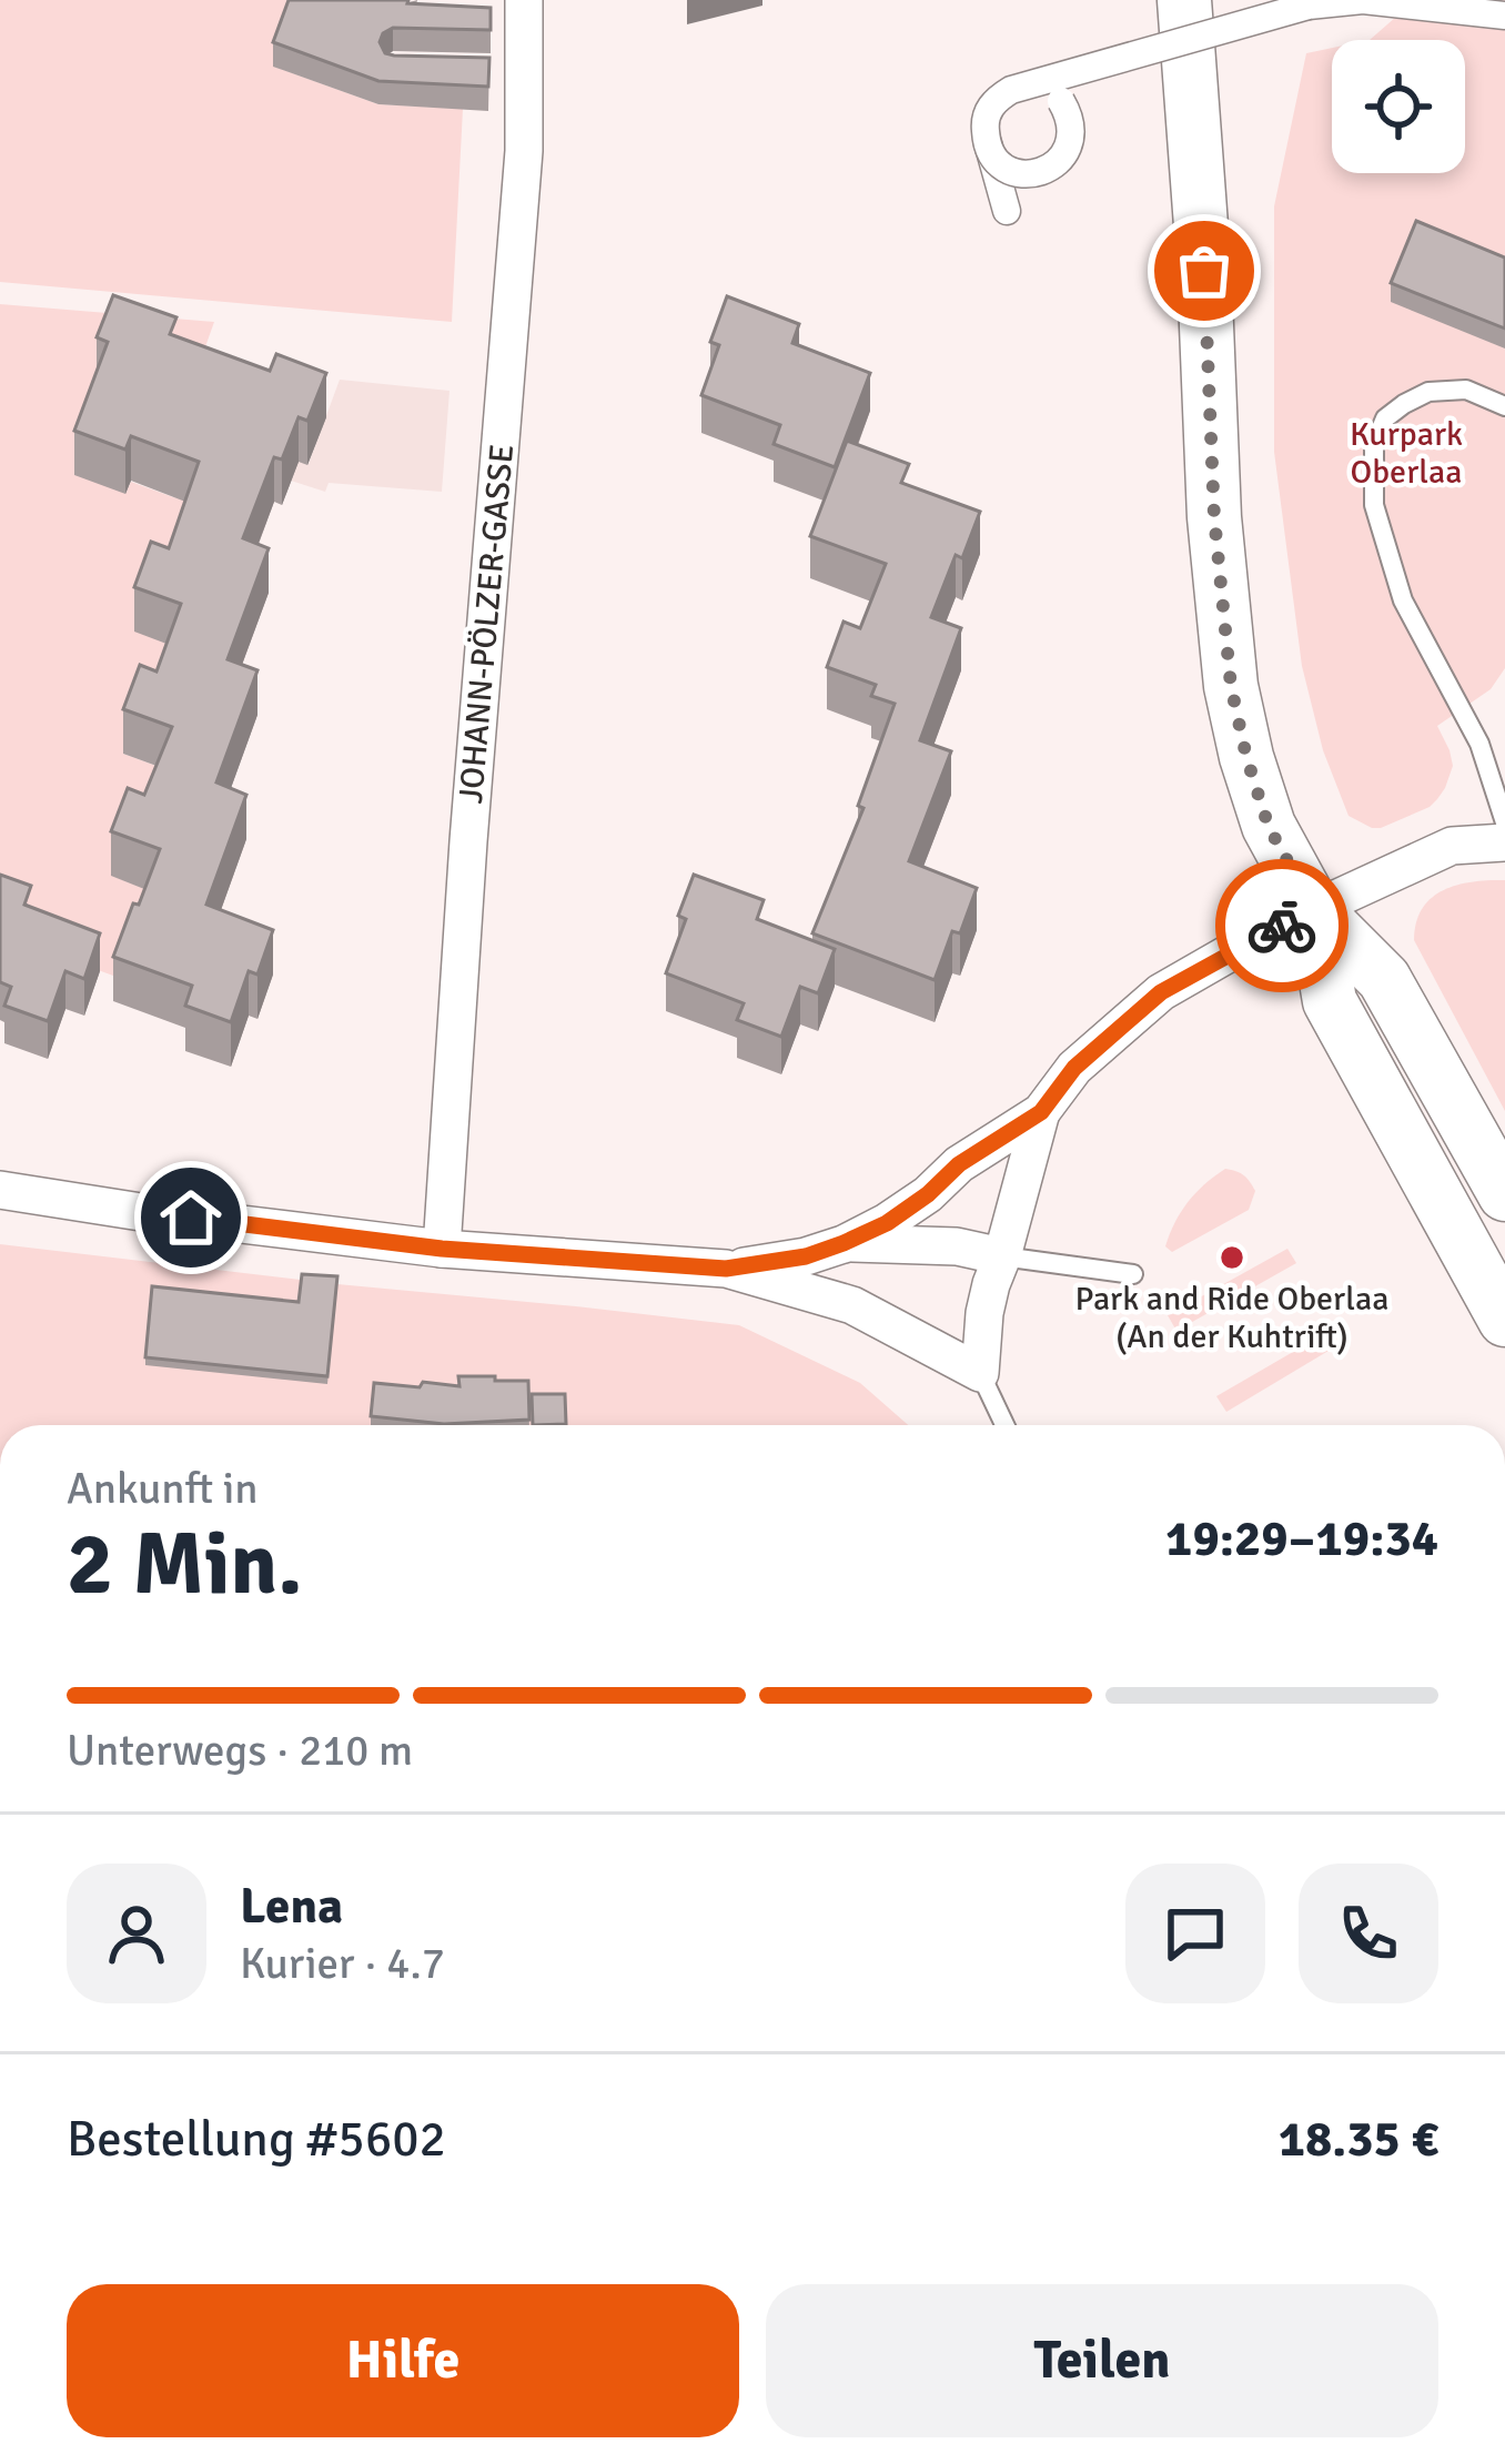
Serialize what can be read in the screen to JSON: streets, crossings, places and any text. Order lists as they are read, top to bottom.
{
  "streets": {
    "street": ["JOHANN-PÖLZER-GASSE"]
  },
  "parks": ["Kurpark Oberlaa"],
  "places": ["Park and Ride Oberlaa (An der Kuhtrift)"],
  "page": {
    "heading": ["2 Min.", "Ankunft in", "19:29–19:34"],
    "panel": [
      "Lena",
      "Kurier · 4.7",
      "Bestellung #5602",
      "18.35 €"
    ],
    "bar": "Unterwegs · 210 m",
    "buttons": ["Hilfe", "Teilen"]
  }
}
